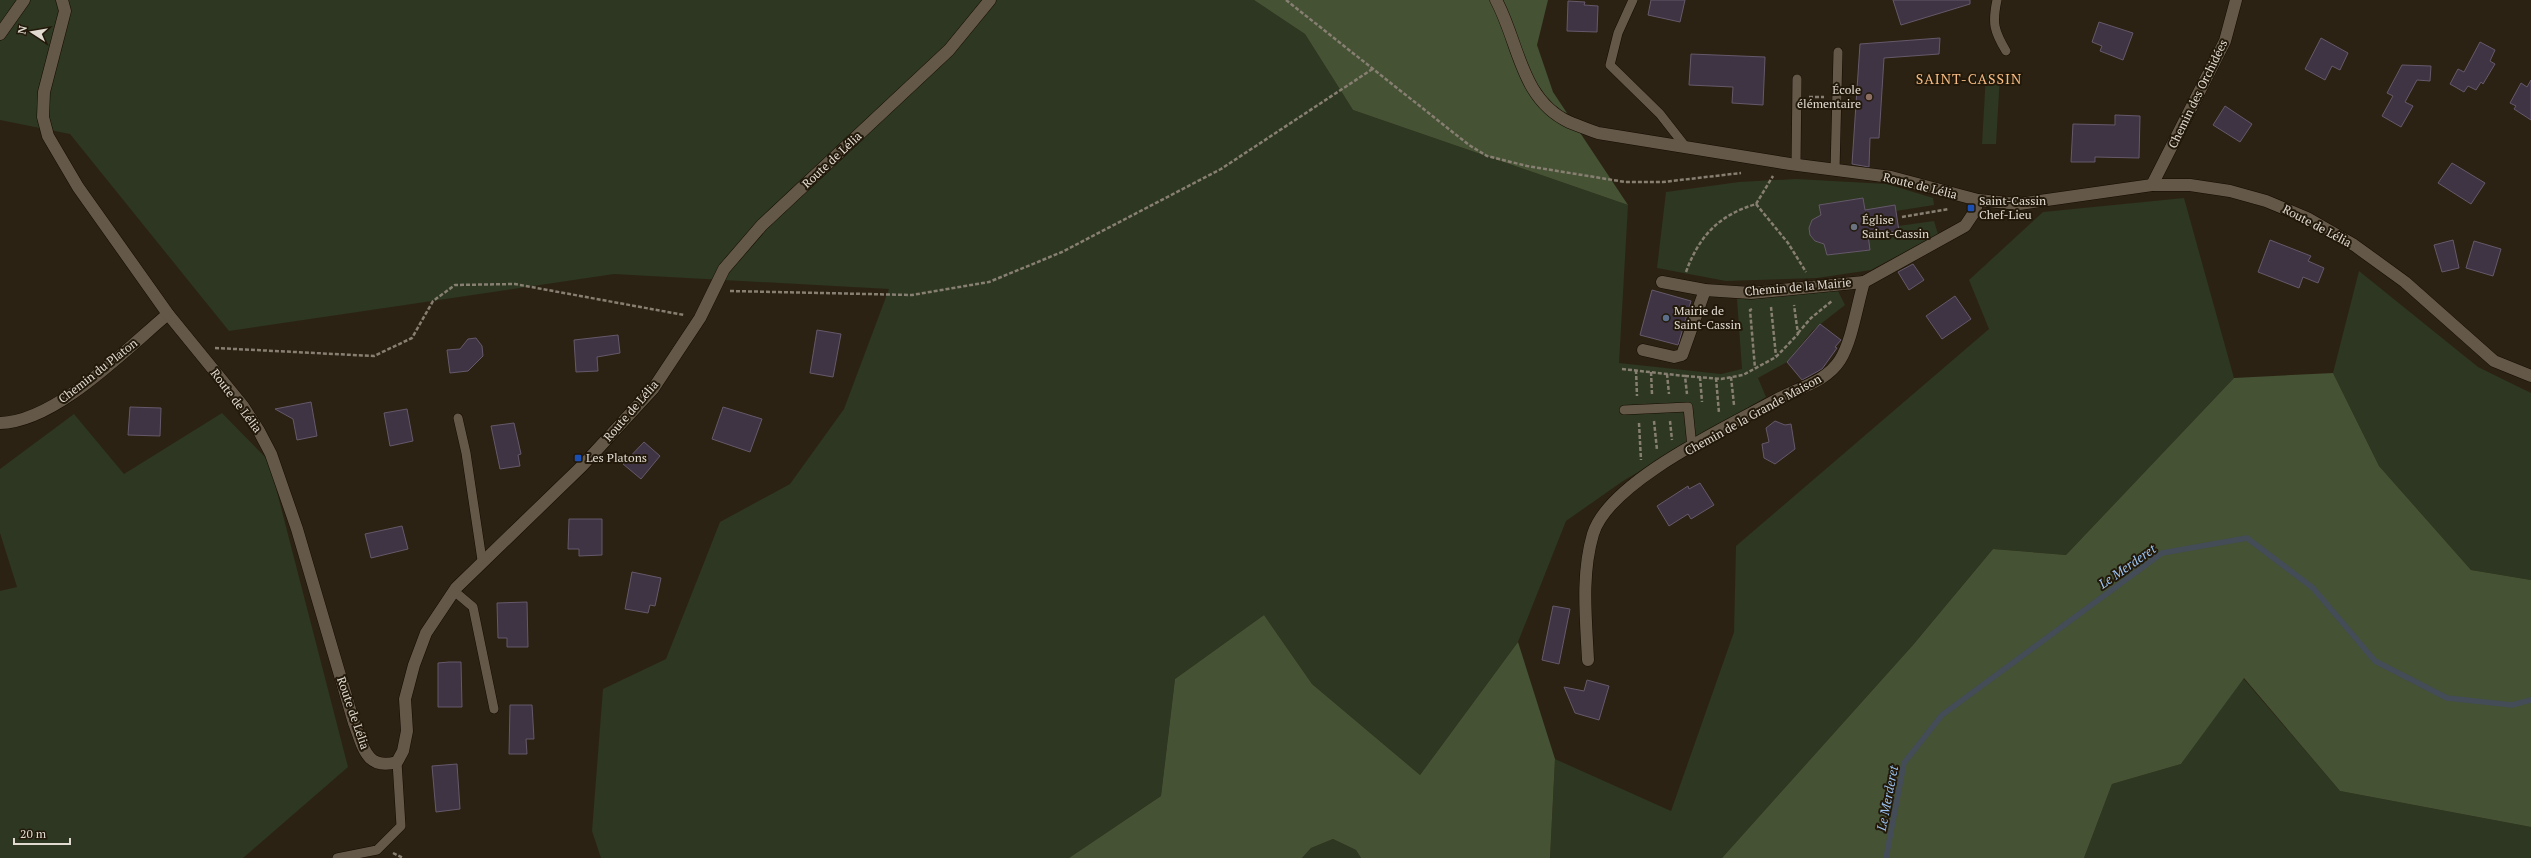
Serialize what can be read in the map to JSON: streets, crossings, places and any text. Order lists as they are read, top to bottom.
{
  "streets": {
    "street": [
      "Chemin des Orchidées",
      "Route de Lélia",
      "Chemin de la Mairie",
      "Chemin du Platon",
      "Chemin de la Grande Maison"
    ]
  },
  "crossings": [
    ["Chemin des Orchidées", "Route de Lélia"],
    ["Route de Lélia", "Chemin du Platon"],
    ["Chemin de la Mairie", "Chemin de la Grande Maison"]
  ],
  "districts": ["SAINT-CASSIN"],
  "water": ["Le Merderet"],
  "places": {
    "other": ["École élémentaire", "Église Saint-Cassin", "Mairie de Saint-Cassin"],
    "transit": ["Saint-Cassin Chef-Lieu", "Les Platons"]
  },
  "scale_bar": "20 m",
  "north": "left"
}
